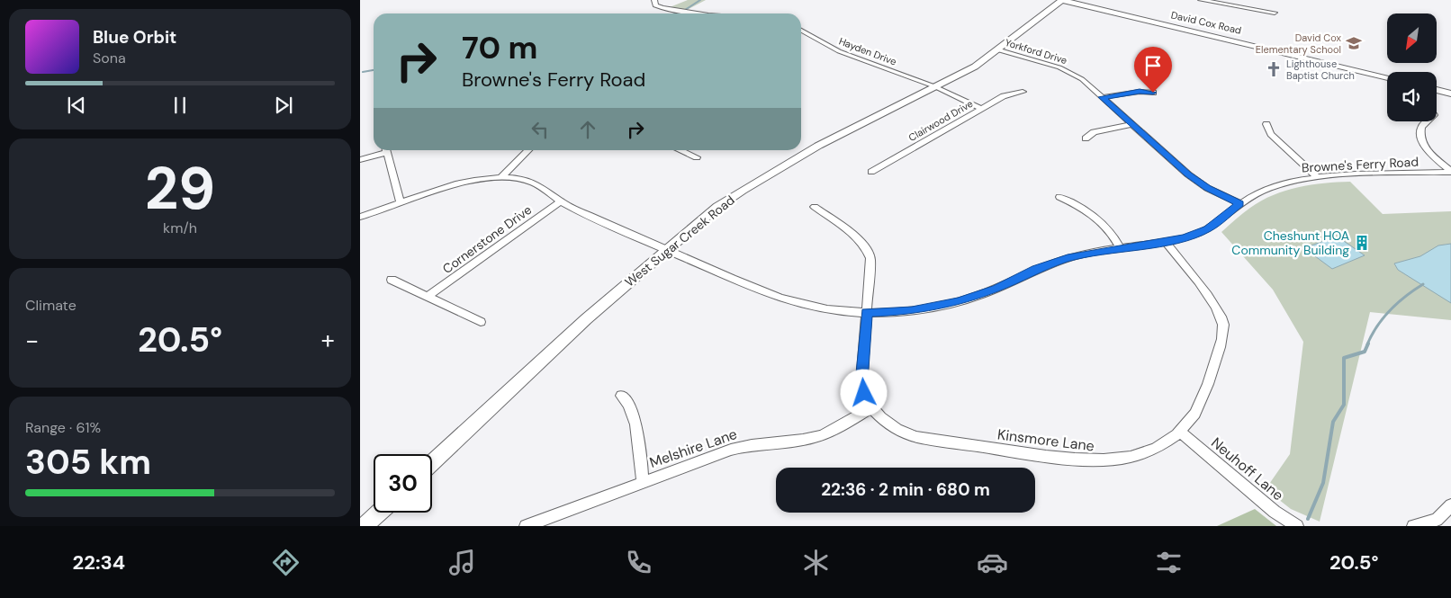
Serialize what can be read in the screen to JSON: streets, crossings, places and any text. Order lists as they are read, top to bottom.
{
  "streets": {
    "main road": ["David Cox Road", "West Sugar Creek Road"],
    "street": [
      "Hayden Drive",
      "Yorkford Drive",
      "Clairwood Drive",
      "Browne's Ferry Road",
      "Cornerstone Drive",
      "Kinsmore Lane",
      "Melshire Lane",
      "Neuhoff Lane"
    ]
  },
  "crossings": [
    ["David Cox Road", "West Sugar Creek Road"],
    ["Hayden Drive", "Clairwood Drive"],
    ["Hayden Drive", "West Sugar Creek Road"],
    ["Yorkford Drive", "Browne's Ferry Road"],
    ["Yorkford Drive", "West Sugar Creek Road"],
    ["Browne's Ferry Road", "Cornerstone Drive"],
    ["Browne's Ferry Road", "West Sugar Creek Road"],
    ["Browne's Ferry Road", "Kinsmore Lane"],
    ["Kinsmore Lane", "Melshire Lane"],
    ["Kinsmore Lane", "Neuhoff Lane"]
  ],
  "places": {
    "school or university": ["David Cox Elementary School"],
    "church": ["Lighthouse Baptist Church"],
    "building": ["Cheshunt HOA Community Building"]
  },
  "north": "bottom left",
  "page": {
    "turn": ["70 m", "Browne's Ferry Road"],
    "song": ["Blue Orbit", "Sona"],
    "tile": [
      ["29", "km/h"],
      "Climate",
      ["Range · 61%", "305 km"]
    ],
    "heat": ["−", "20.5°", "+"],
    "limit": "30",
    "trip": "22:36 · 2 min · 680 m",
    "tabs": ["22:34", "20.5°"]
  }
}
